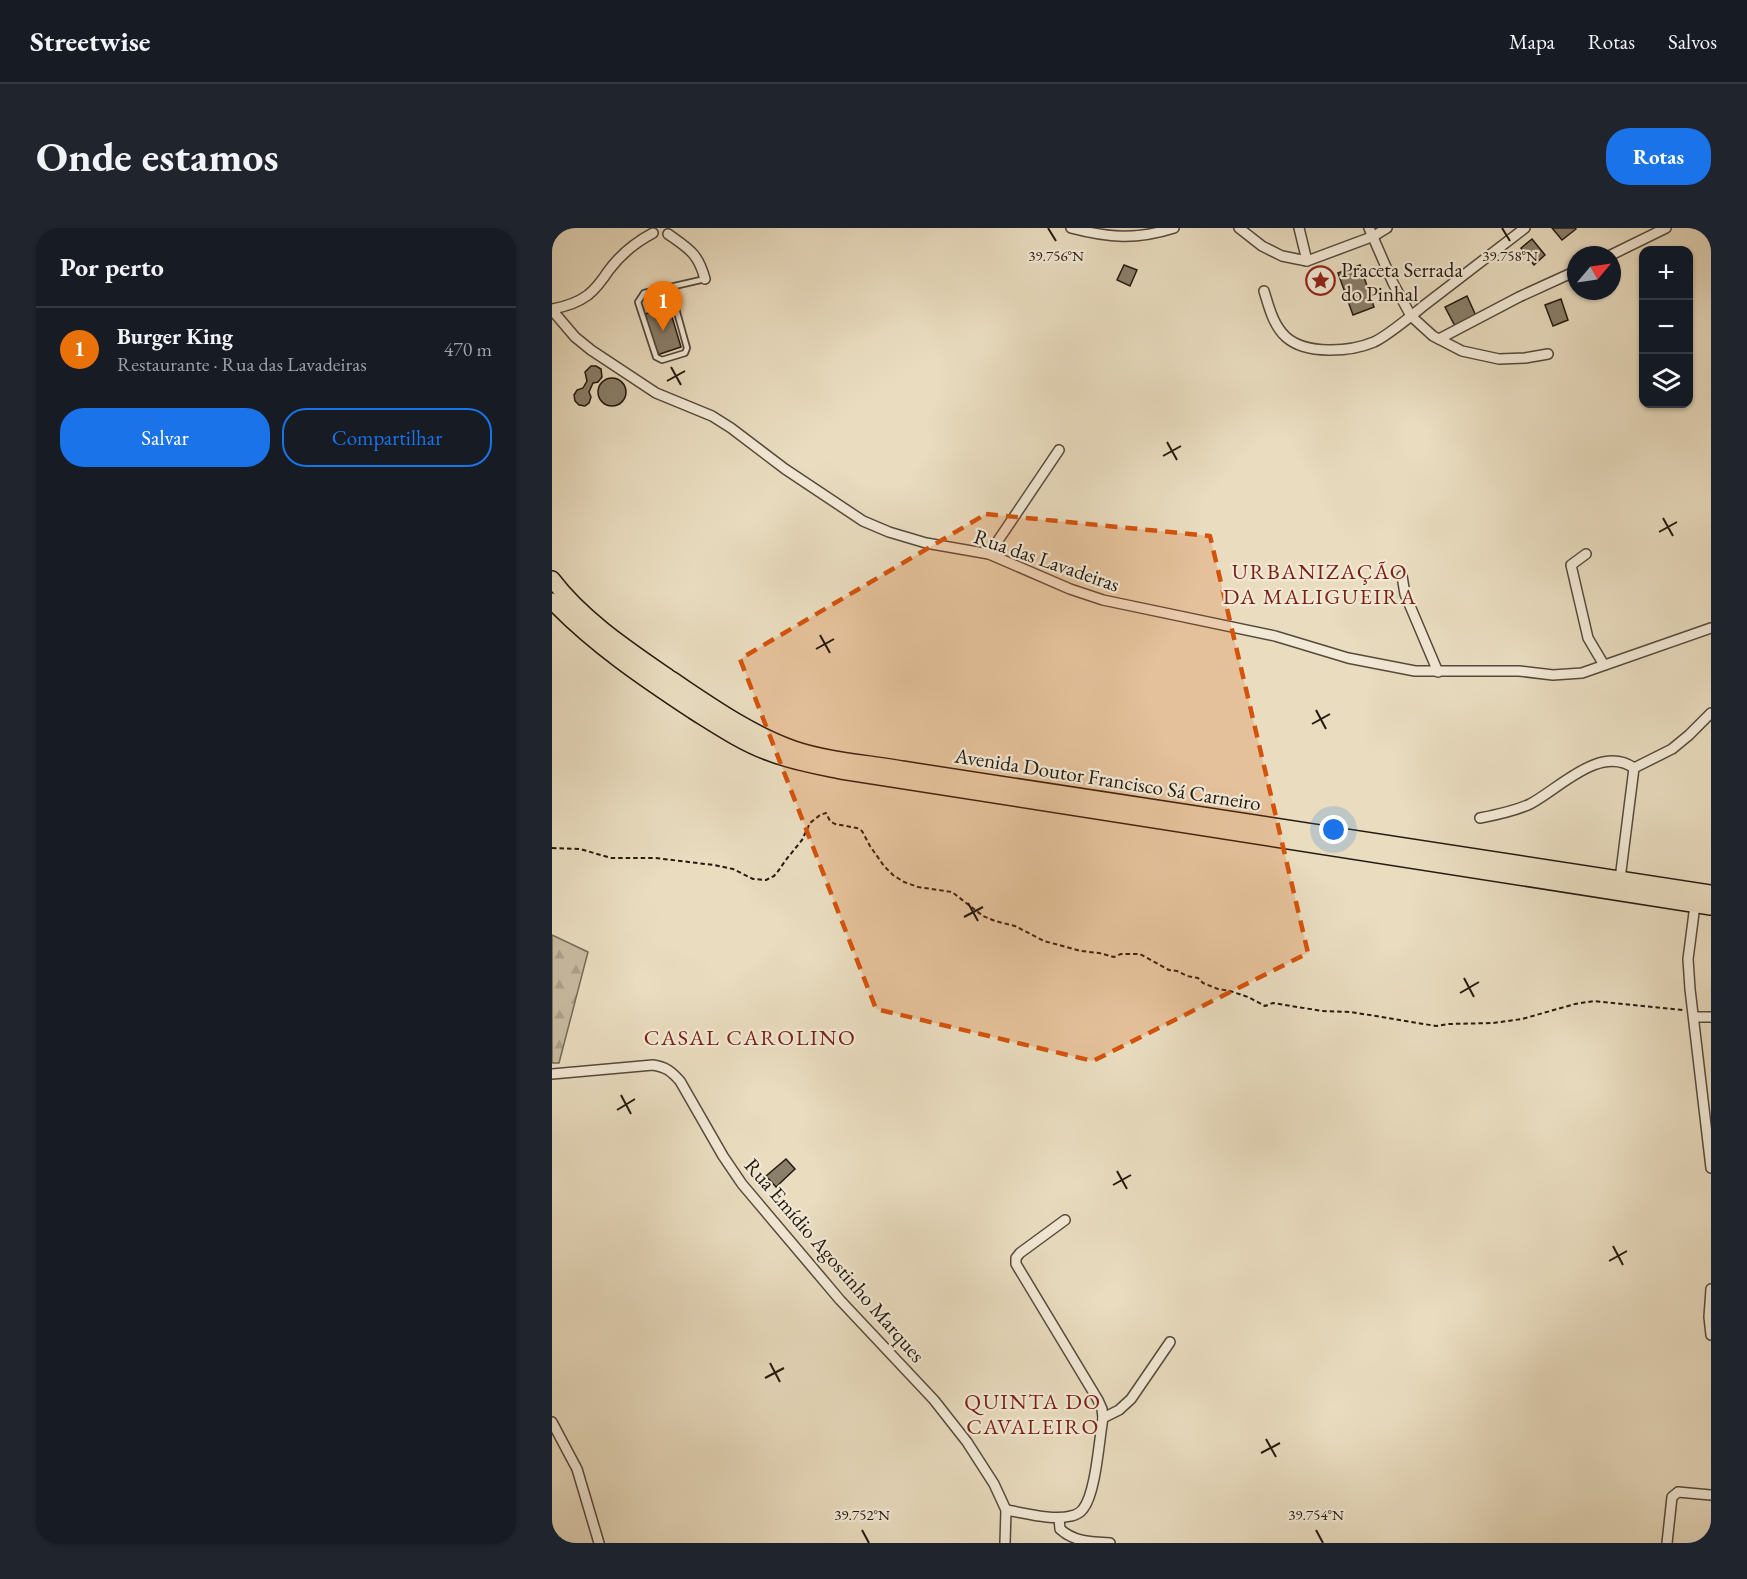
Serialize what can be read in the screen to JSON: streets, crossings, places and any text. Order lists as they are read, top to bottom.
{
  "streets": {
    "main road": ["Avenida Doutor Francisco Sá Carneiro"],
    "street": ["Rua das Lavadeiras", "Rua Emídio Agostinho Marques"]
  },
  "districts": ["URBANIZAÇÃO DA MALIGUEIRA", "CASAL CAROLINO", "QUINTA DO CAVALEIRO"],
  "places": {
    "place": ["Praceta Serrada do Pinhal"]
  },
  "north": "top right",
  "page": {
    "header": "Streetwise",
    "nav": ["Mapa", "Rotas", "Salvos"],
    "buttons": [
      "Rotas",
      ["Salvar", "Compartilhar"]
    ],
    "title": "Onde estamos",
    "heading": "Por perto",
    "map_buttons": ["+", "−"],
    "pins": "1",
    "list": [
      {
        "mark": "1",
        "name": "Burger King",
        "note": "Restaurante · Rua das Lavadeiras",
        "value": "470 m"
      }
    ]
  },
  "coordinates": [
    "39.756°N",
    "39.758°N",
    "39.752°N",
    "39.754°N"
  ]
}
